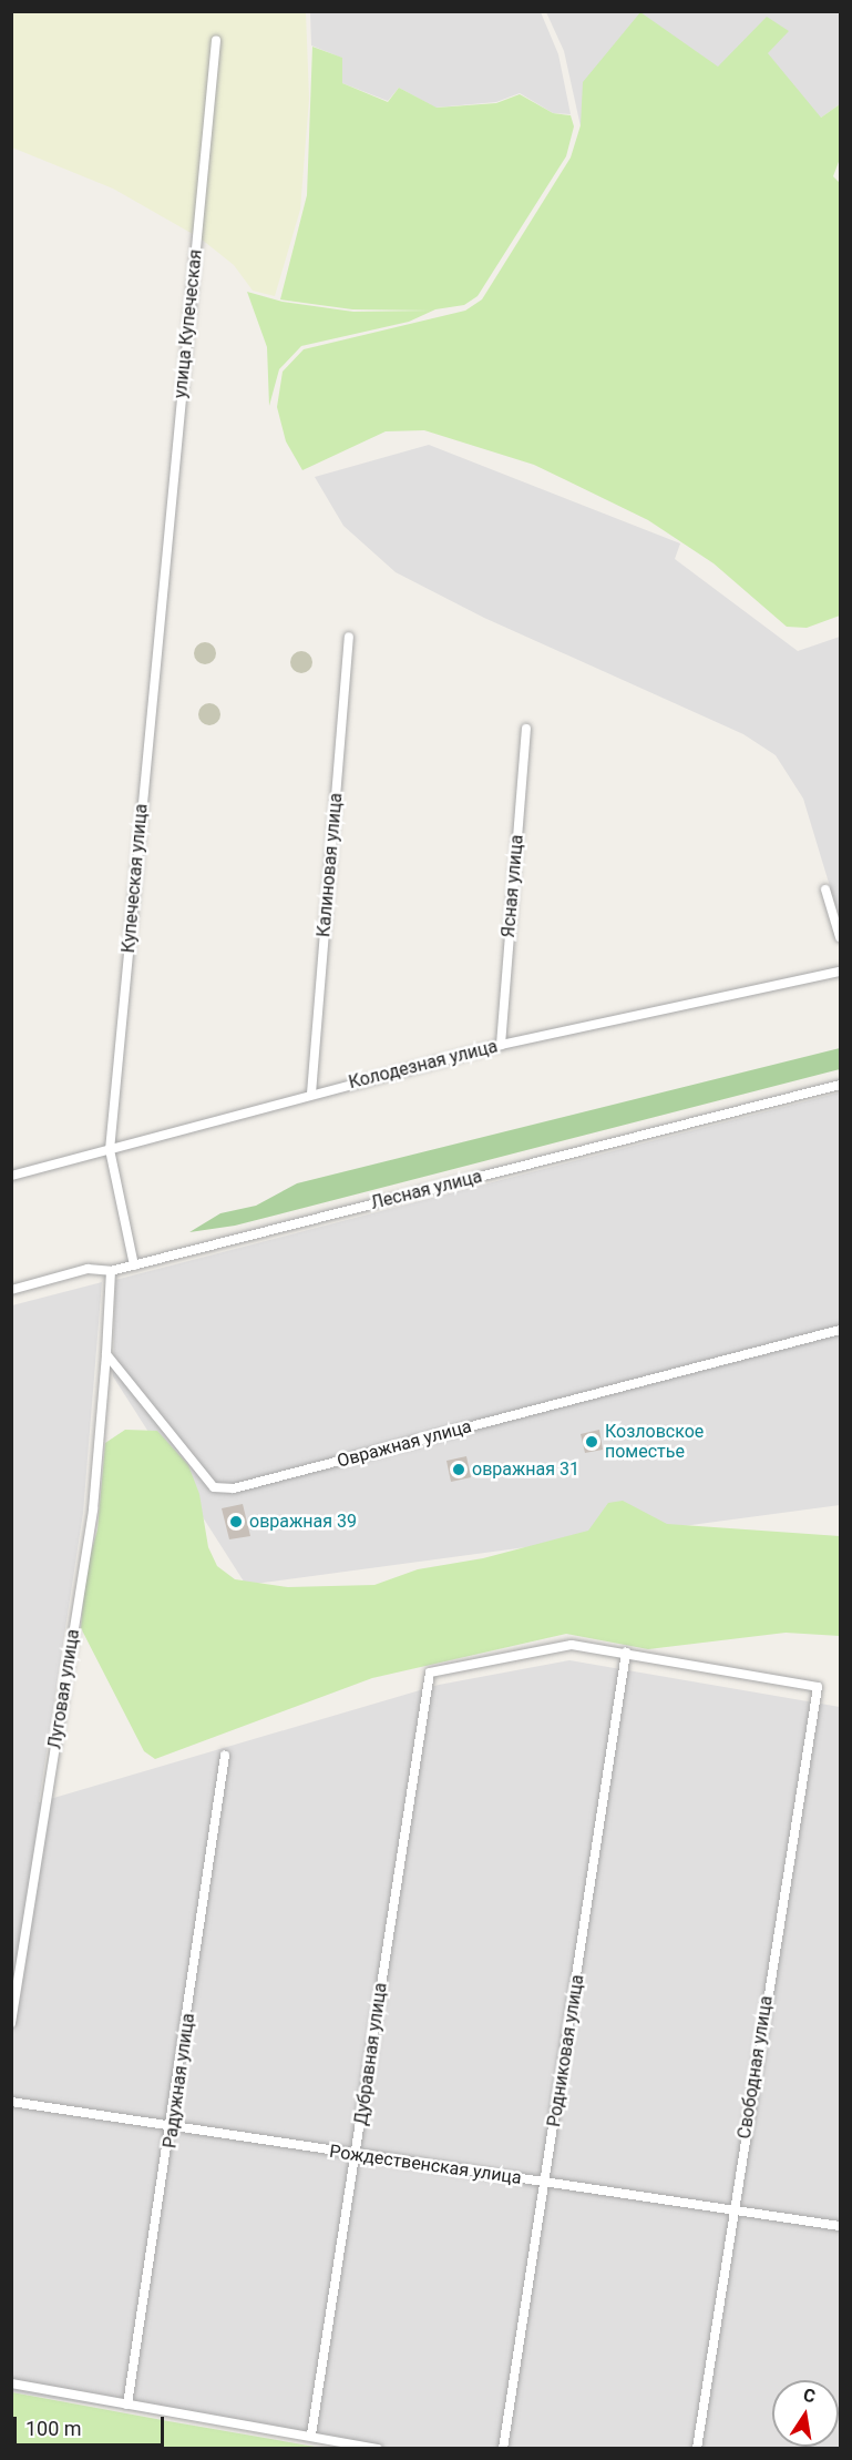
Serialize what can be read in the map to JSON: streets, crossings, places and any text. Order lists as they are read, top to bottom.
{
  "streets": {
    "street": [
      "улица Купеческая",
      "Калиновая улица",
      "Купеческая улица",
      "Ясная улица",
      "Колодезная улица",
      "Лесная улица",
      "Овражная улица",
      "Луговая улица",
      "Родниковая улица",
      "Дубравная улица",
      "Свободная улица",
      "Радужная улица",
      "Рождественская улица"
    ]
  },
  "crossings": [
    ["улица Купеческая", "Купеческая улица"],
    ["Калиновая улица", "Колодезная улица"],
    ["Купеческая улица", "Колодезная улица"],
    ["Купеческая улица", "Лесная улица"],
    ["Ясная улица", "Колодезная улица"],
    ["Овражная улица", "Луговая улица"],
    ["Родниковая улица", "Дубравная улица"],
    ["Родниковая улица", "Свободная улица"],
    ["Родниковая улица", "Рождественская улица"],
    ["Дубравная улица", "Свободная улица"],
    ["Дубравная улица", "Рождественская улица"],
    ["Свободная улица", "Рождественская улица"],
    ["Радужная улица", "Рождественская улица"]
  ],
  "places": ["Козловское поместье", "овражная 31", "овражная 39"],
  "scale_bar": "100 m",
  "north": "top"
}
